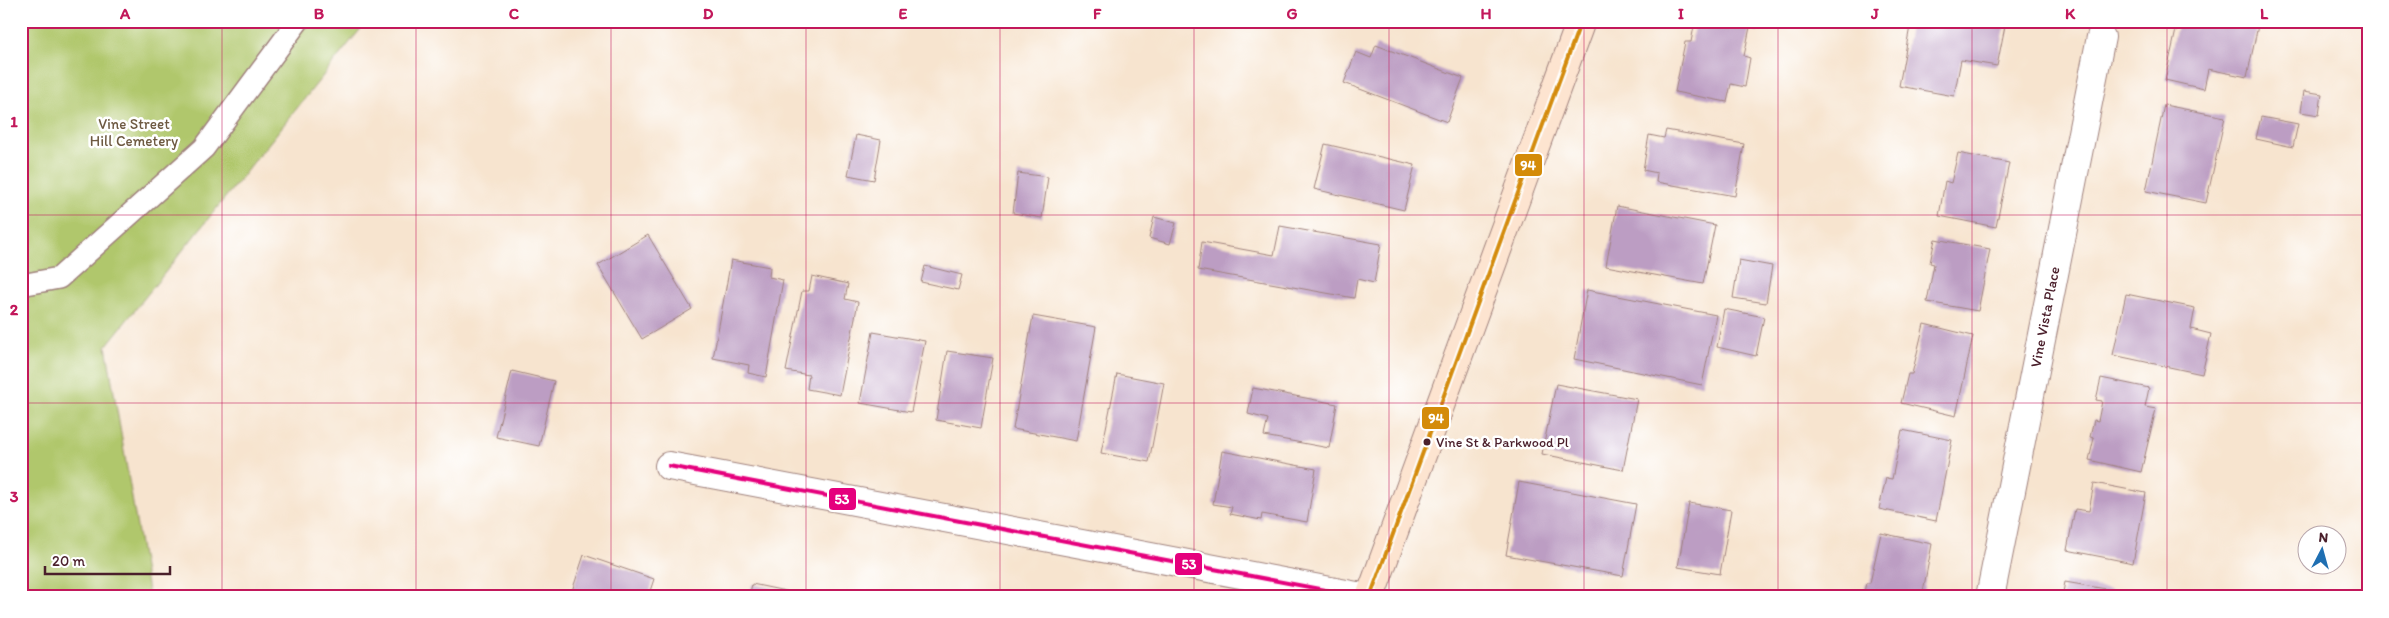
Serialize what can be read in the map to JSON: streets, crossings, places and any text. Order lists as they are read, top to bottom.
{
  "streets": {
    "street": ["Vine Vista Place"]
  },
  "parks": ["Vine Street Hill Cemetery"],
  "places": ["Vine St & Parkwood Pl"],
  "lines": ["transit line 94", "transit line 53"],
  "scale_bar": "20 m",
  "north": "top",
  "grid": {
    "columns": [
      "A",
      "B",
      "C",
      "D",
      "E",
      "F",
      "G",
      "H",
      "I",
      "J",
      "K",
      "L"
    ],
    "rows": ["1", "2", "3"]
  }
}
